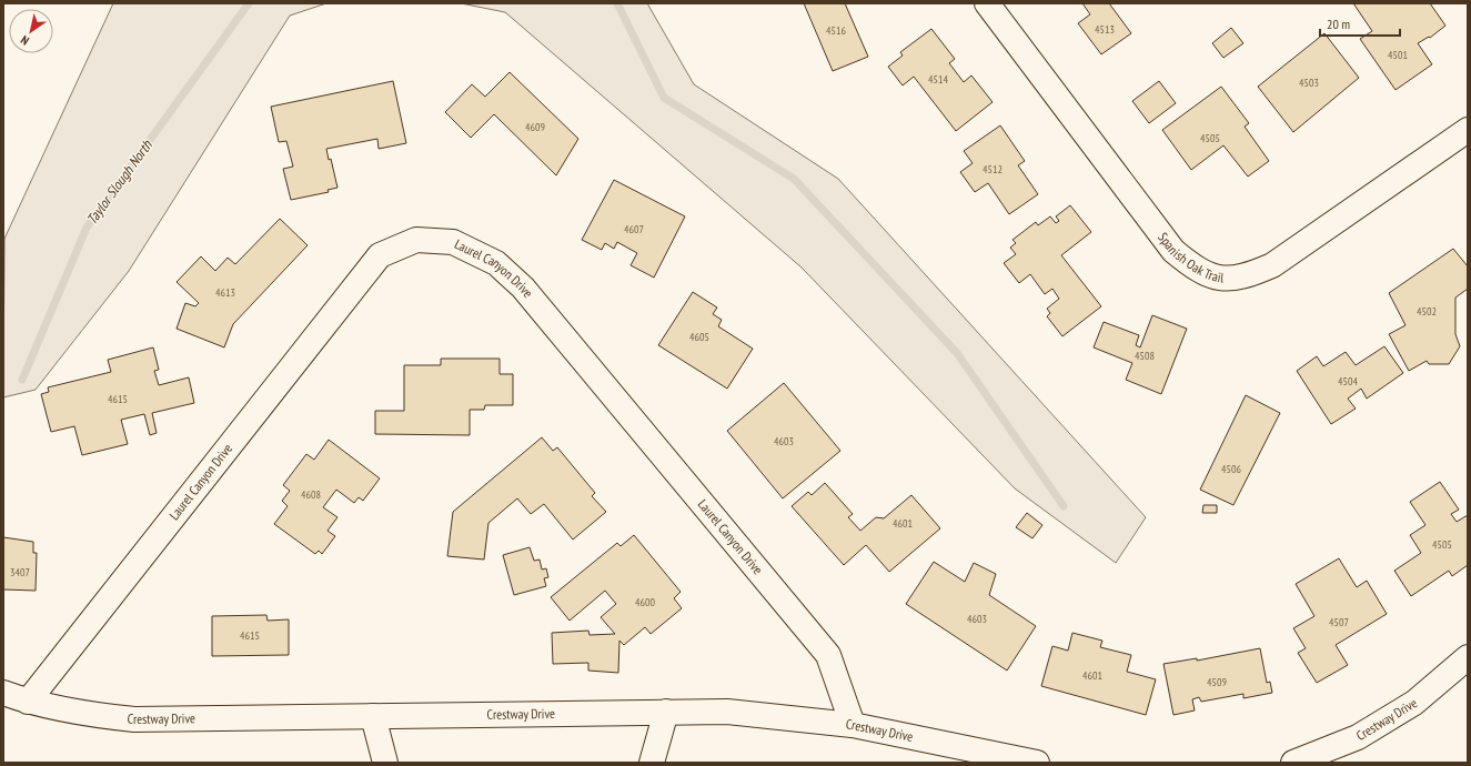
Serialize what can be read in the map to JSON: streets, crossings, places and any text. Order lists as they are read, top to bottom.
{
  "streets": {
    "street": ["Spanish Oak Trail", "Laurel Canyon Drive", "Crestway Drive"]
  },
  "crossings": [
    ["Laurel Canyon Drive", "Crestway Drive"]
  ],
  "water": ["Taylor Slough North"],
  "house_numbers": [
    "4513",
    "4516",
    "4501",
    "4514",
    "4503",
    "4609",
    "4505",
    "4512",
    "4607",
    "4613",
    "4502",
    "4605",
    "4508",
    "4504",
    "4615",
    "4603",
    "4506",
    "4608",
    "4601",
    "4505",
    "3407",
    "4600",
    "4603",
    "4507",
    "4615",
    "4601",
    "4509"
  ],
  "scale_bar": "20 m",
  "north": "bottom left"
}
